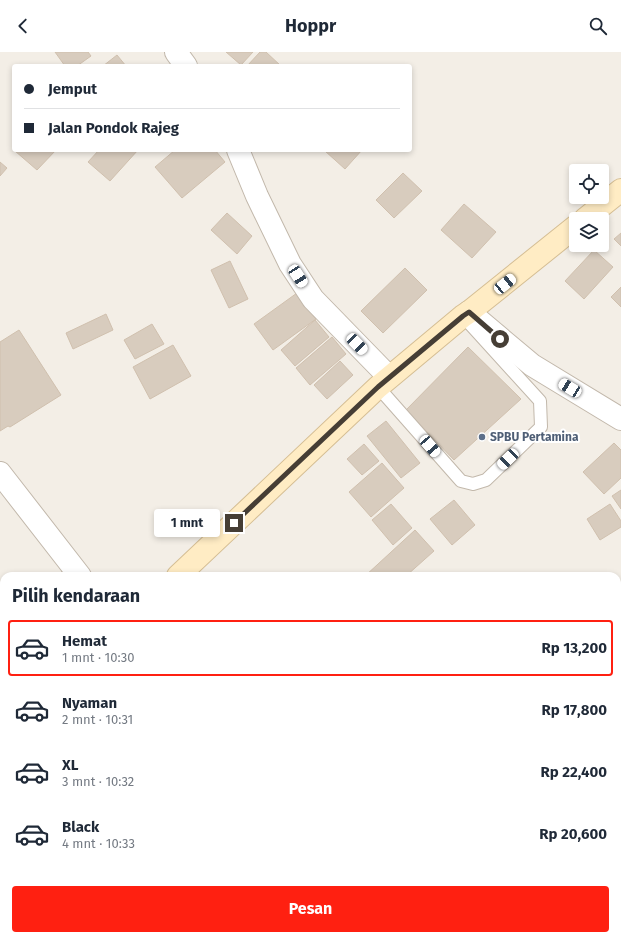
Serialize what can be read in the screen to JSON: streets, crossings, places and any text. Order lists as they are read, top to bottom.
{
  "places": ["SPBU Pertamina"],
  "page": {
    "header": "Hoppr",
    "banner": ["Jemput", "Jalan Pondok Rajeg"],
    "bubble": "1 mnt",
    "heading": "Pilih kendaraan",
    "list": [
      {
        "name": "Hemat",
        "note": "1 mnt · 10:30",
        "value": "Rp 13,200"
      },
      {
        "name": "Nyaman",
        "note": "2 mnt · 10:31",
        "value": "Rp 17,800"
      },
      {
        "name": "XL",
        "note": "3 mnt · 10:32",
        "value": "Rp 22,400"
      },
      {
        "name": "Black",
        "note": "4 mnt · 10:33",
        "value": "Rp 20,600"
      }
    ],
    "buttons": "Pesan"
  }
}
